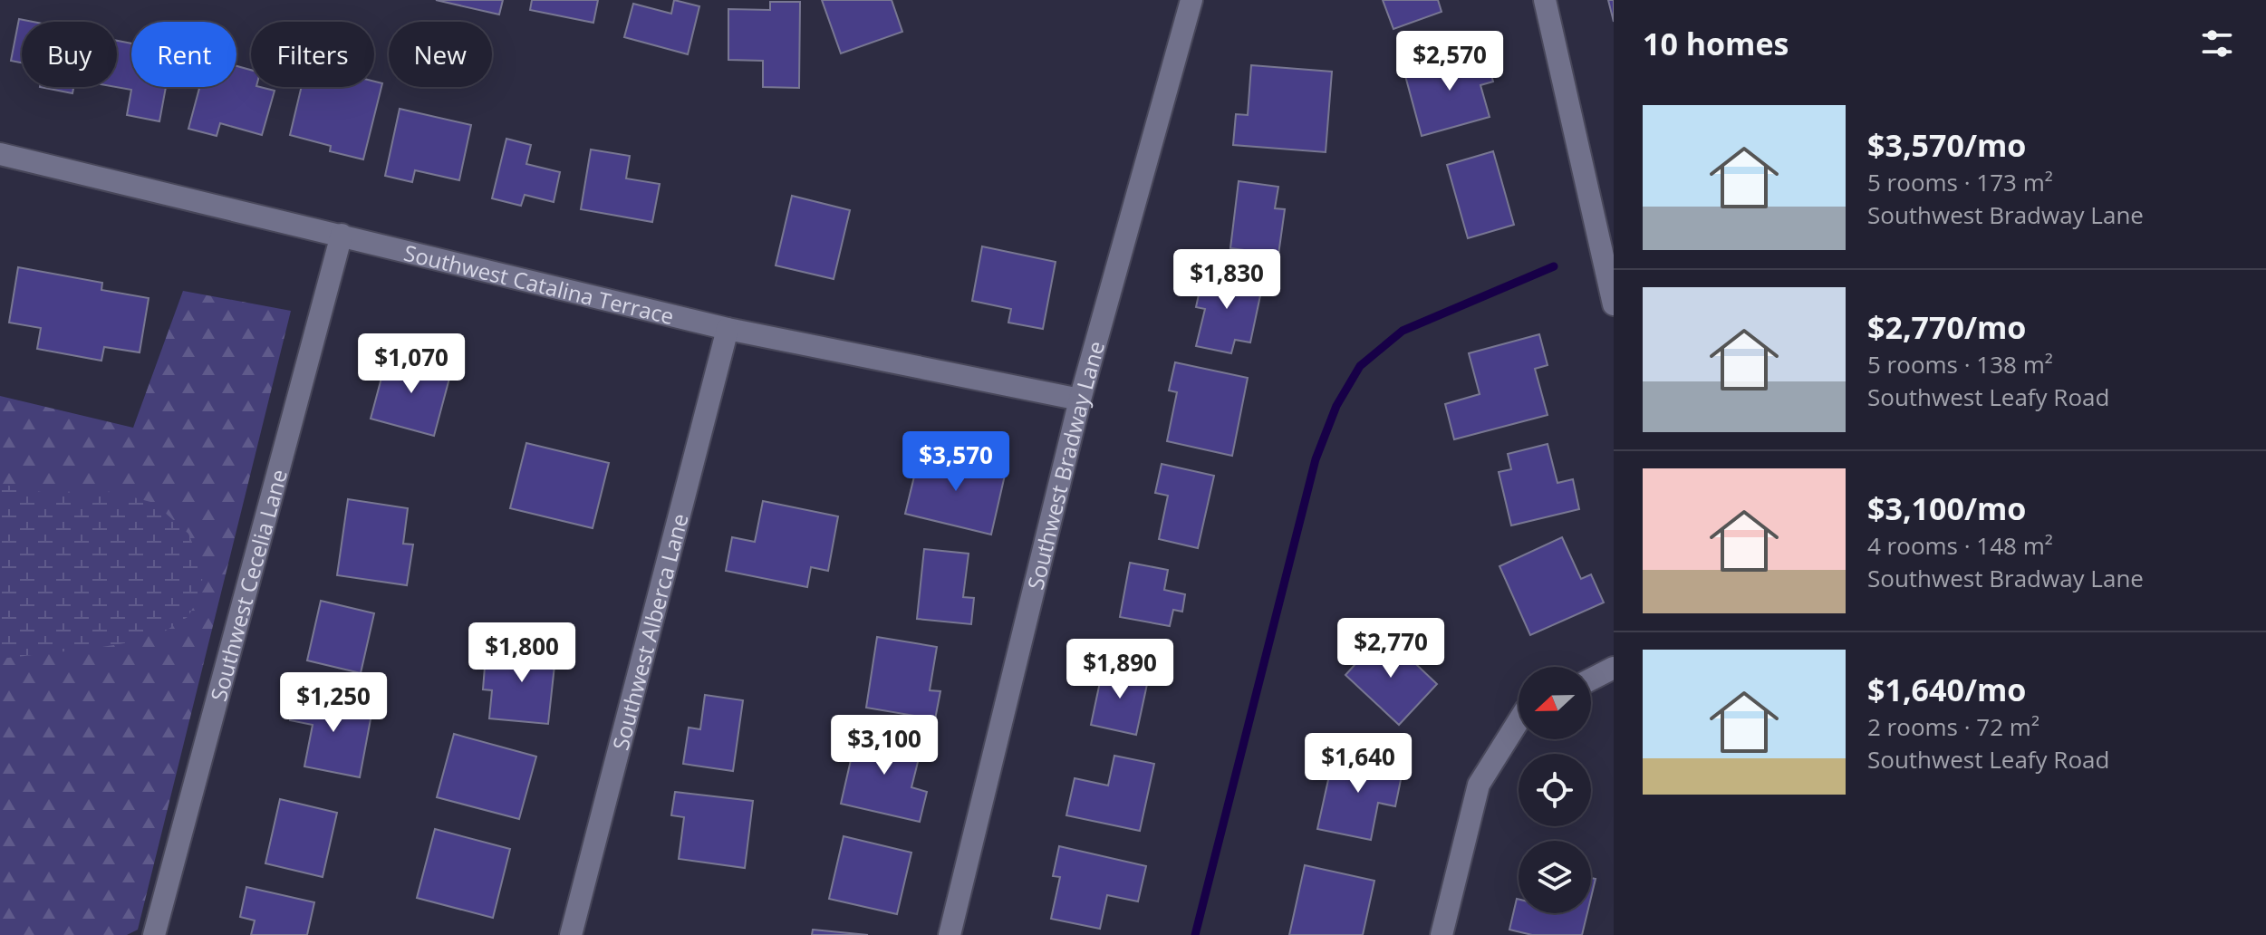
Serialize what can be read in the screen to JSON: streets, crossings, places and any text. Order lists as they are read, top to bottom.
{
  "streets": {
    "street": [
      "Southwest Catalina Terrace",
      "Southwest Bradway Lane",
      "Southwest Cecelia Lane",
      "Southwest Alberca Lane"
    ]
  },
  "crossings": [
    ["Southwest Catalina Terrace", "Southwest Bradway Lane"],
    ["Southwest Catalina Terrace", "Southwest Cecelia Lane"],
    ["Southwest Catalina Terrace", "Southwest Alberca Lane"]
  ],
  "north": "left",
  "page": {
    "heading": "10 homes",
    "chip": [
      "Buy",
      "Rent",
      "Filters",
      "New"
    ],
    "price": [
      "$2,570",
      "$1,830",
      "$1,070",
      "$3,570",
      "$2,770",
      "$1,800",
      "$1,890",
      "$1,250",
      "$3,100",
      "$1,640"
    ],
    "list": [
      {
        "name": "$3,570/mo",
        "note": "5 rooms · 173 m² · Southwest Bradway Lane"
      },
      {
        "name": "$2,770/mo",
        "note": "5 rooms · 138 m² · Southwest Leafy Road"
      },
      {
        "name": "$3,100/mo",
        "note": "4 rooms · 148 m² · Southwest Bradway Lane"
      },
      {
        "name": "$1,640/mo",
        "note": "2 rooms · 72 m² · Southwest Leafy Road"
      }
    ]
  }
}
